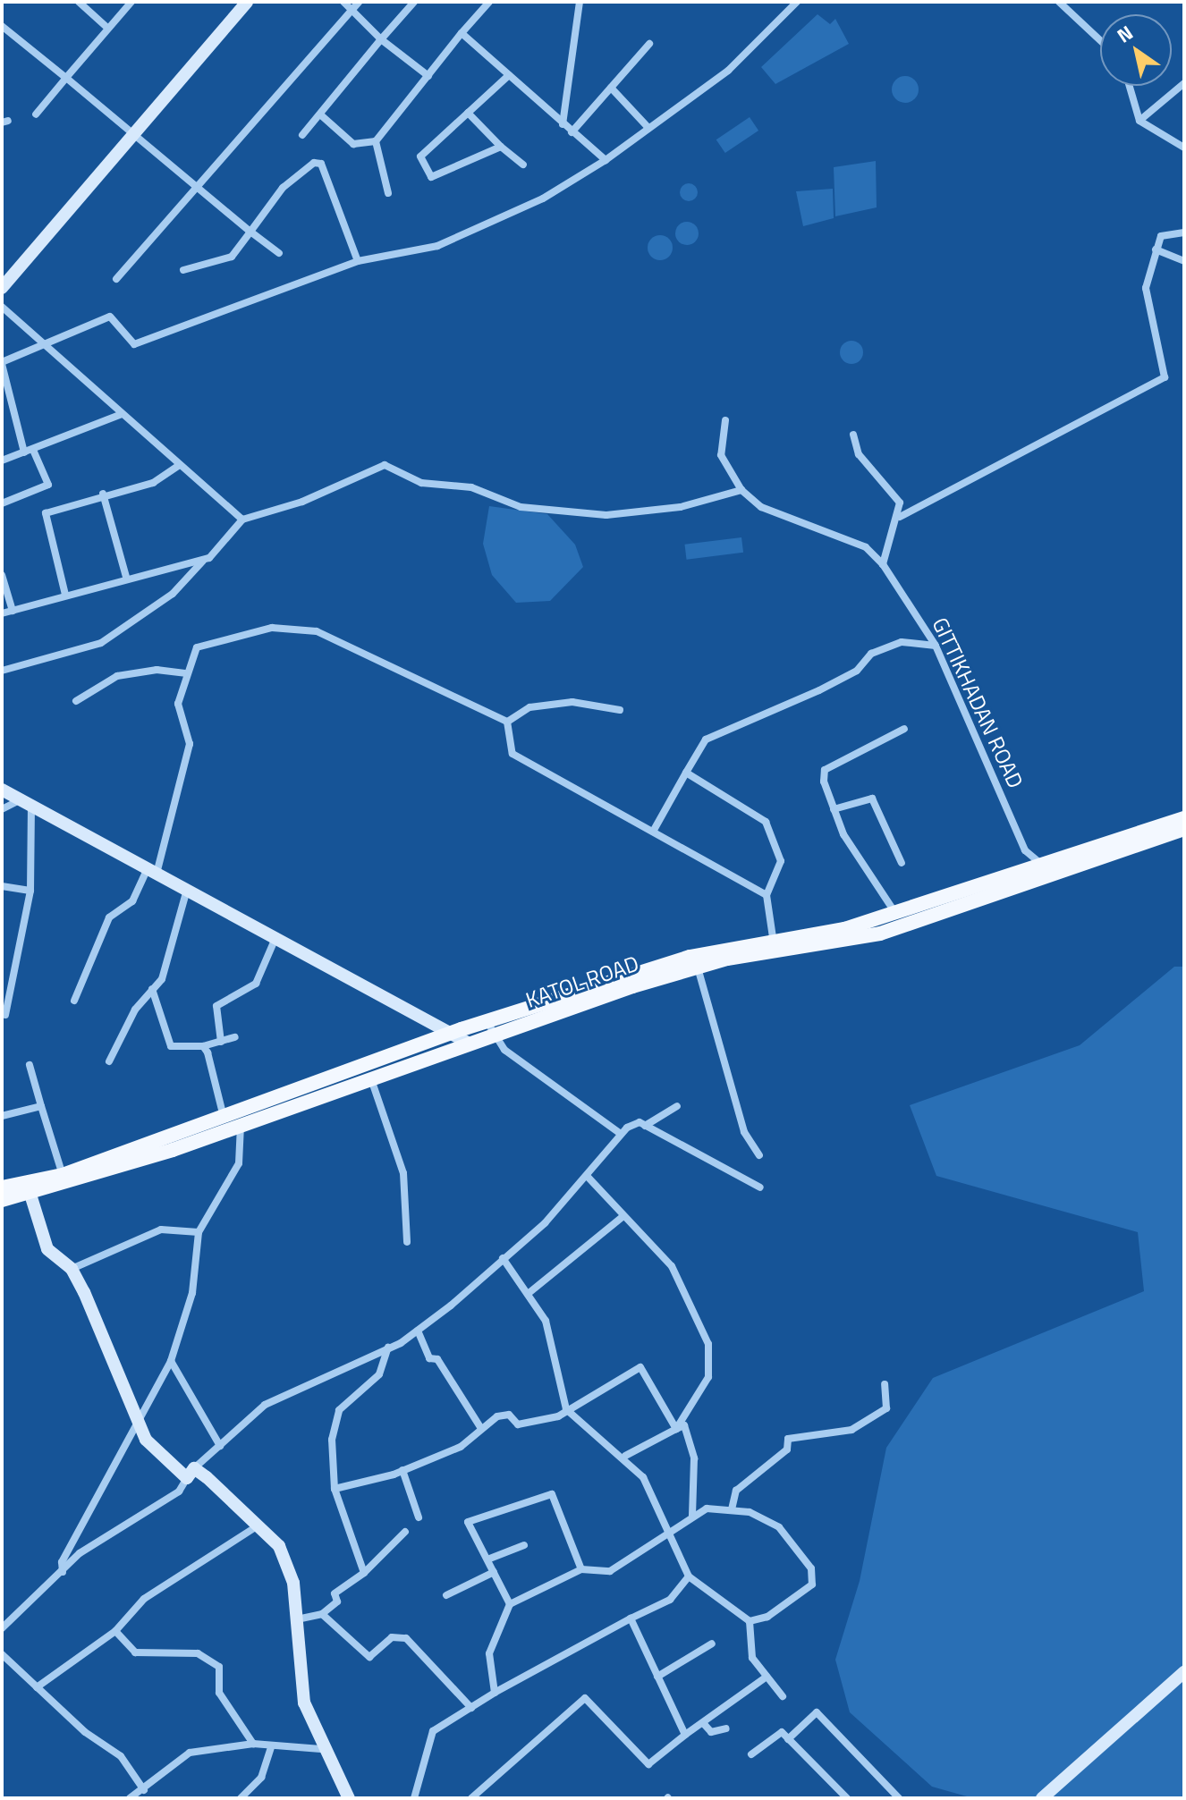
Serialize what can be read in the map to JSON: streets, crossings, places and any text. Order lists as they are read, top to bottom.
{
  "streets": {
    "main road": ["KATOL ROAD"],
    "street": ["GITTIKHADAN ROAD"]
  },
  "crossings": [
    ["GITTIKHADAN ROAD", "KATOL ROAD"]
  ],
  "north": "top left"
}
